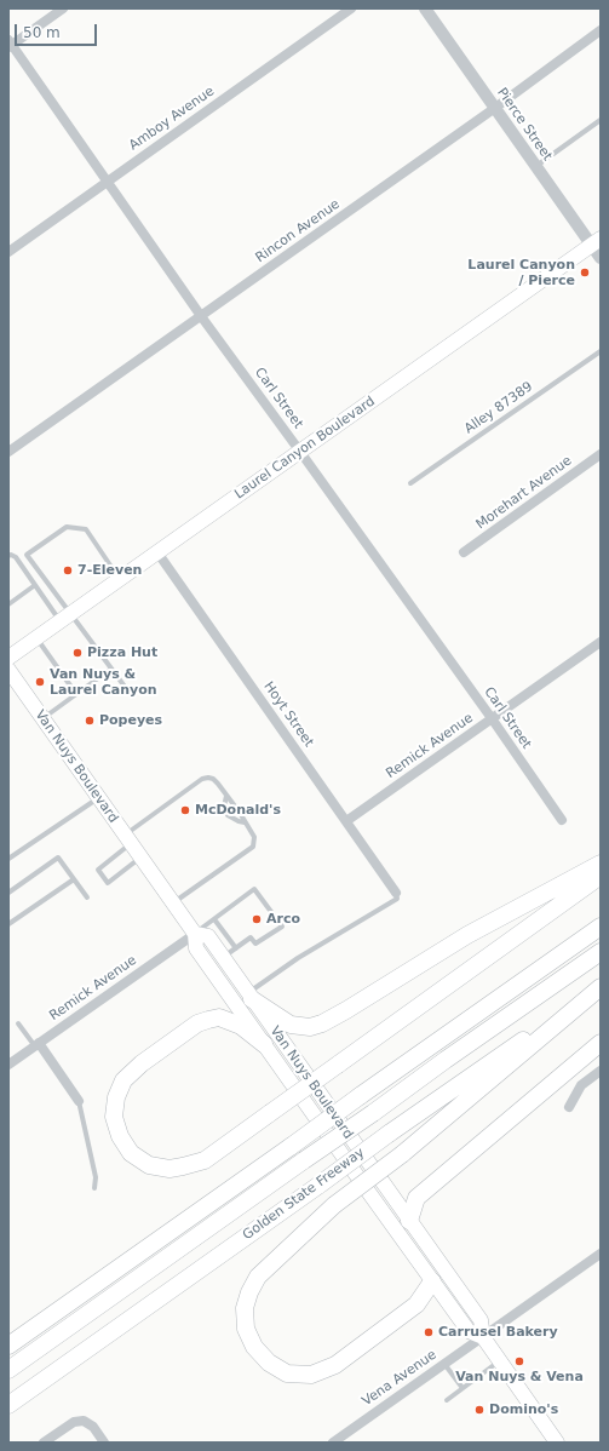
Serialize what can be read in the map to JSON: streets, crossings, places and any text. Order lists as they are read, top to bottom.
{
  "streets": {
    "highway": ["Golden State Freeway"],
    "main road": ["Laurel Canyon Boulevard", "Van Nuys Boulevard"],
    "street": [
      "Amboy Avenue",
      "Pierce Street",
      "Rincon Avenue",
      "Carl Street",
      "Morehart Avenue",
      "Hoyt Street",
      "Remick Avenue",
      "Vena Avenue"
    ],
    "lane": ["Alley 87389"]
  },
  "crossings": [
    ["Amboy Avenue", "Carl Street"],
    ["Pierce Street", "Rincon Avenue"],
    ["Pierce Street", "Laurel Canyon Boulevard"],
    ["Rincon Avenue", "Carl Street"],
    ["Carl Street", "Laurel Canyon Boulevard"],
    ["Carl Street", "Remick Avenue"],
    ["Laurel Canyon Boulevard", "Hoyt Street"],
    ["Hoyt Street", "Remick Avenue"],
    ["Remick Avenue", "Van Nuys Boulevard"],
    ["Van Nuys Boulevard", "Vena Avenue"]
  ],
  "places": [
    "Laurel Canyon / Pierce",
    "7-Eleven",
    "Pizza Hut",
    "Van Nuys & Laurel Canyon",
    "Popeyes",
    "McDonald's",
    "Arco",
    "Carrusel Bakery",
    "Van Nuys & Vena",
    "Domino's"
  ],
  "scale_bar": "50 m"
}
